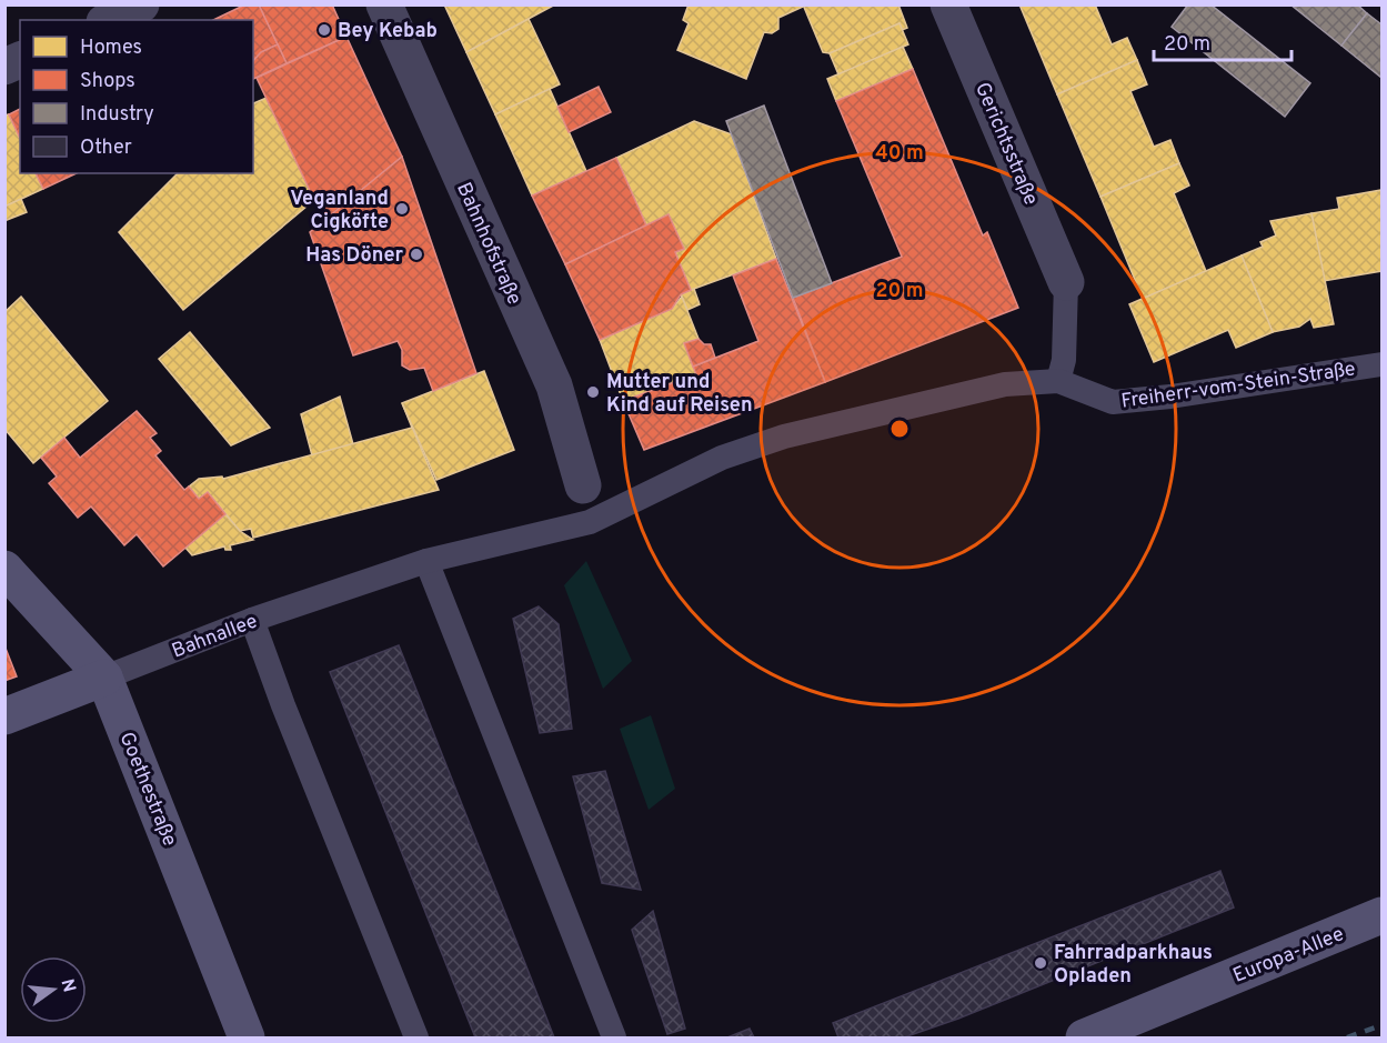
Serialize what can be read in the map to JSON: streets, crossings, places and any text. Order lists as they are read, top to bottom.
{
  "streets": {
    "street": [
      "Gerichtsstraße",
      "Bahnhofstraße",
      "Bahnallee",
      "Goethestraße",
      "Europa-Allee"
    ],
    "lane": ["Freiherr-vom-Stein-Straße"]
  },
  "crossings": [
    ["Freiherr-vom-Stein-Straße", "Bahnallee"],
    ["Bahnallee", "Goethestraße"]
  ],
  "places": [
    "Bey Kebab",
    "Veganland Cigköfte",
    "Has Döner",
    "Mutter und Kind auf Reisen",
    "Fahrradparkhaus Opladen"
  ],
  "legend": [
    "Homes",
    "Shops",
    "Industry",
    "Other"
  ],
  "scale_bar": "20 m",
  "north": "right",
  "rings": ["40 m", "20 m"]
}
